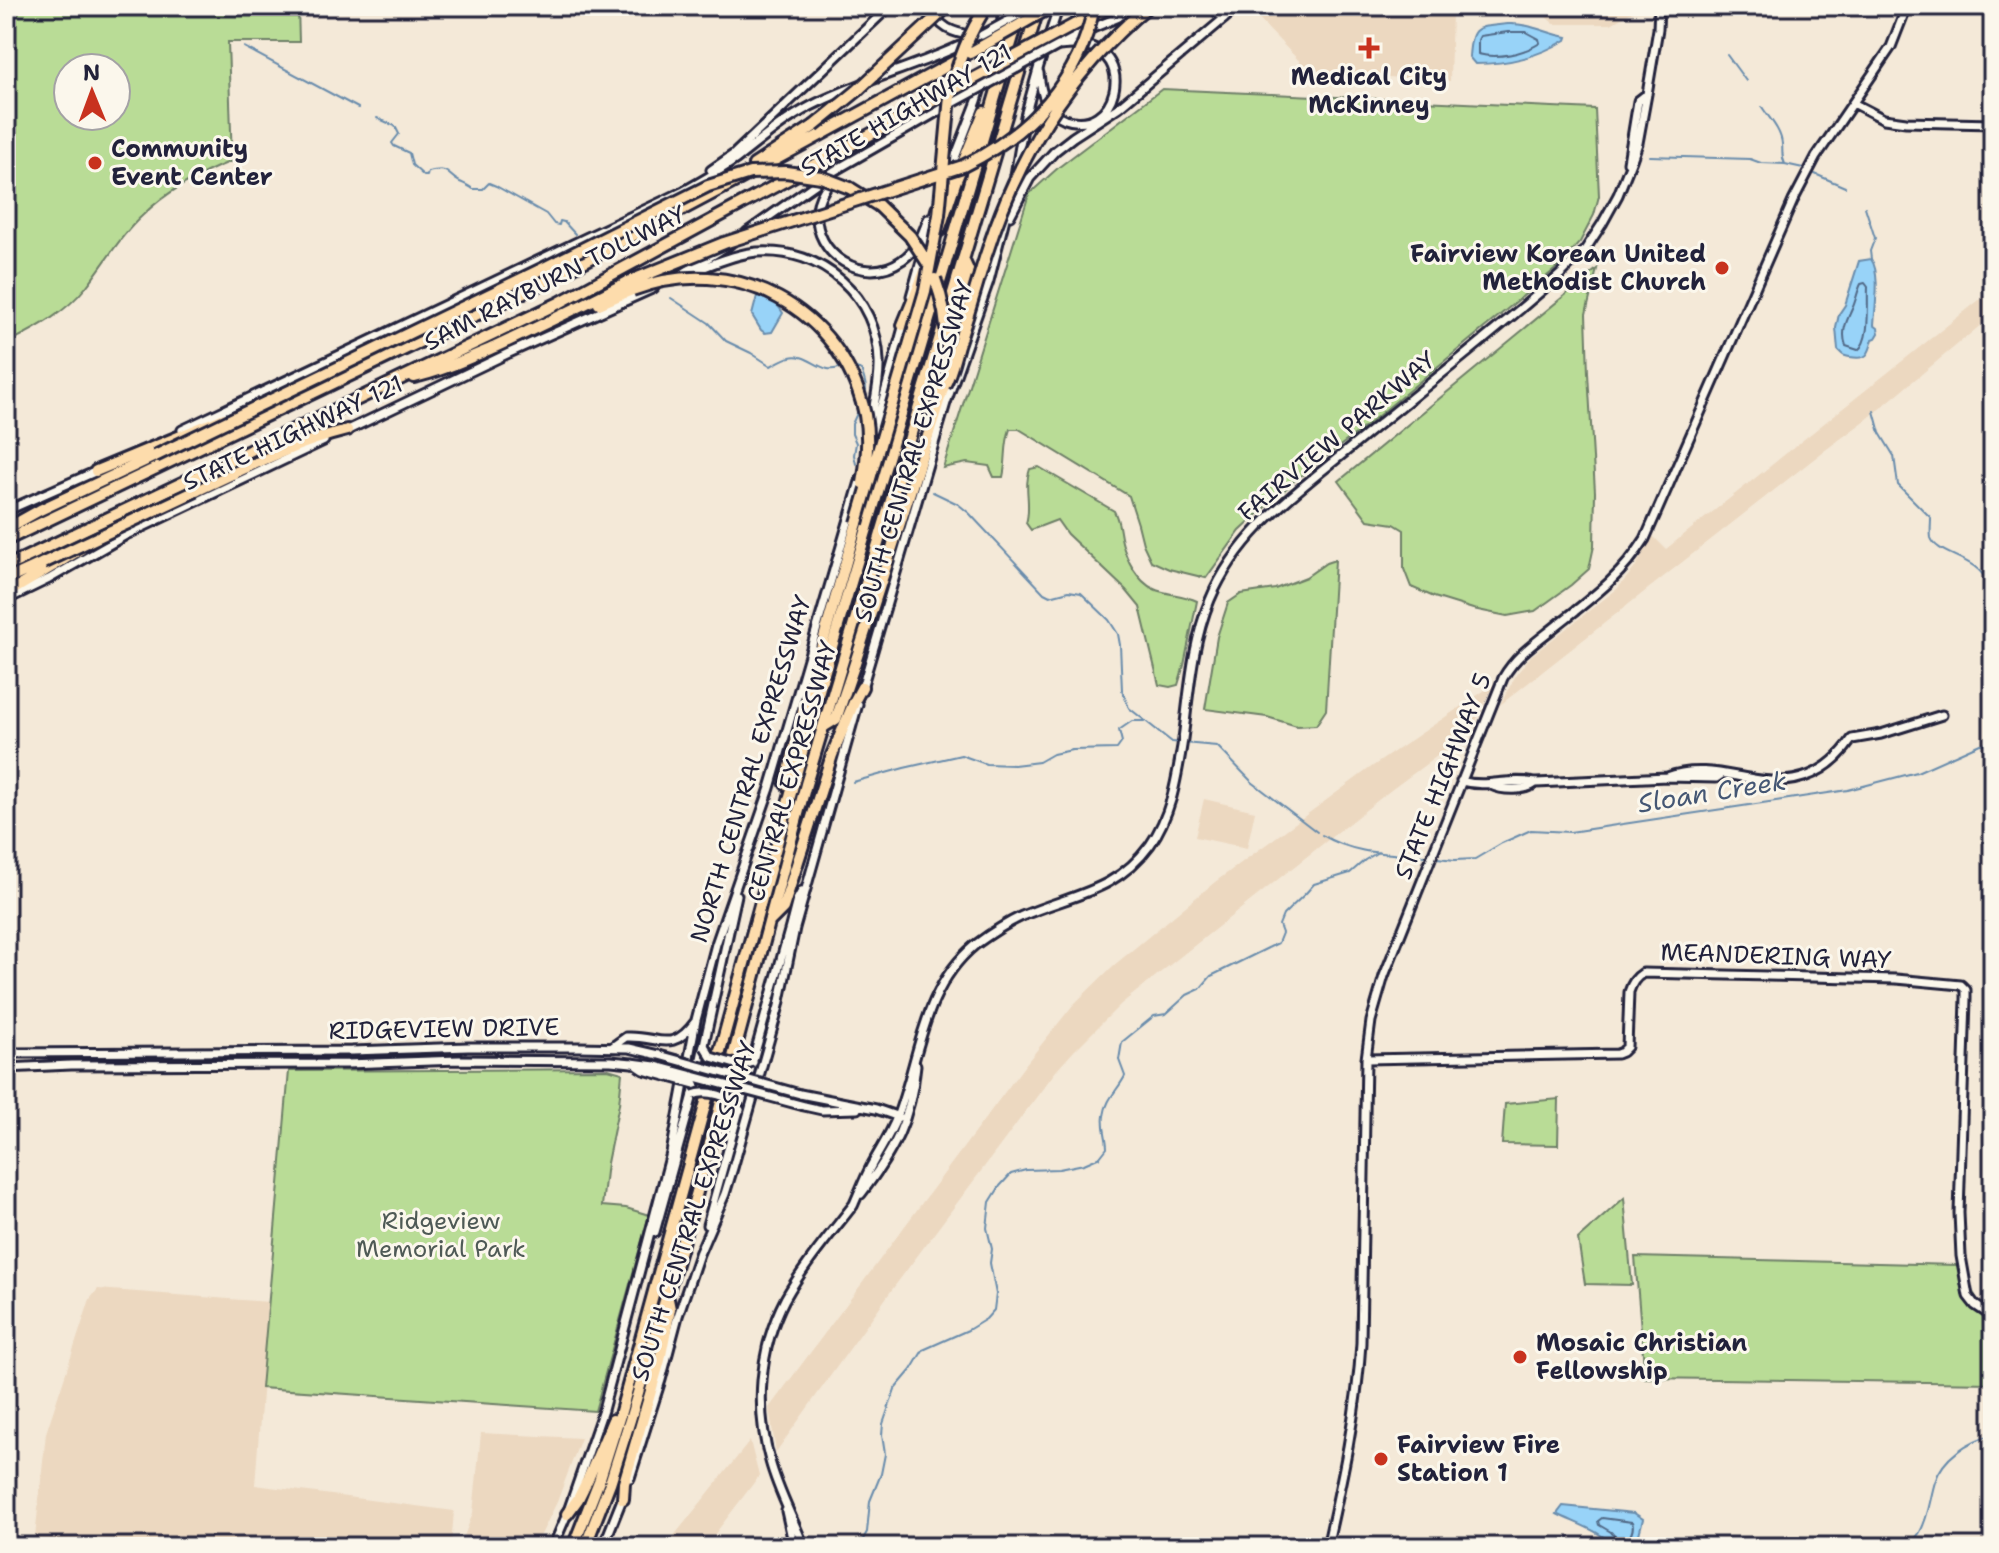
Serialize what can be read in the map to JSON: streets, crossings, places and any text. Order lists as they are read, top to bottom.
{
  "streets": {
    "highway": ["SAM RAYBURN TOLLWAY", "CENTRAL EXPRESSWAY"],
    "main road": [
      "STATE HIGHWAY 121",
      "FAIRVIEW PARKWAY",
      "SOUTH CENTRAL EXPRESSWAY",
      "NORTH CENTRAL EXPRESSWAY",
      "STATE HIGHWAY 5",
      "MEANDERING WAY",
      "RIDGEVIEW DRIVE"
    ]
  },
  "crossings": [
    ["SAM RAYBURN TOLLWAY", "SOUTH CENTRAL EXPRESSWAY"],
    ["FAIRVIEW PARKWAY", "RIDGEVIEW DRIVE"],
    ["STATE HIGHWAY 5", "MEANDERING WAY"]
  ],
  "water": ["Sloan Creek"],
  "parks": ["Ridgeview Memorial Park"],
  "places": {
    "health": ["Medical City McKinney"],
    "other": [
      "Community Event Center",
      "Fairview Korean United Methodist Church",
      "Mosaic Christian Fellowship",
      "Fairview Fire Station 1"
    ]
  },
  "north": "top"
}
